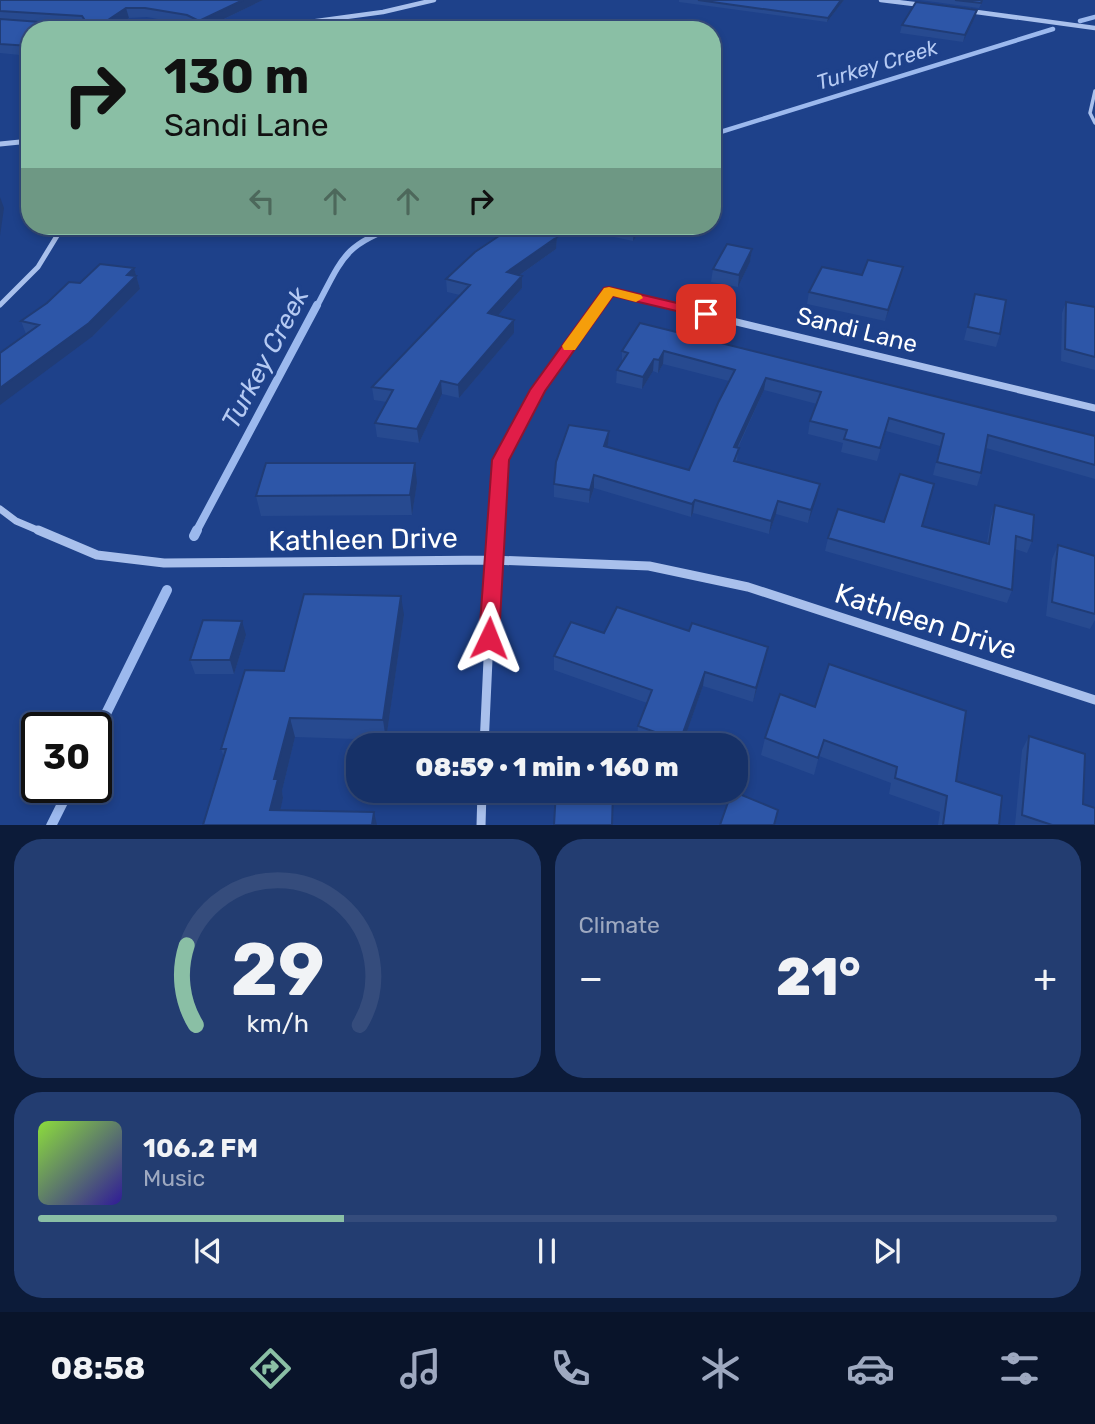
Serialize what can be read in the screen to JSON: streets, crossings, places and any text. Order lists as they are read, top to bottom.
{
  "streets": {
    "street": ["Sandi Lane", "Kathleen Drive"]
  },
  "crossings": [
    ["Sandi Lane", "Kathleen Drive"]
  ],
  "water": ["Turkey Creek"],
  "page": {
    "turn": ["130 m", "Sandi Lane"],
    "limit": "30",
    "trip": "08:59 · 1 min · 160 m",
    "tile": "Climate",
    "heat": ["−", "21°", "+"],
    "song": ["106.2 FM", "Music"],
    "tabs": "08:58",
    "gauge": ["29", "km/h"]
  }
}
